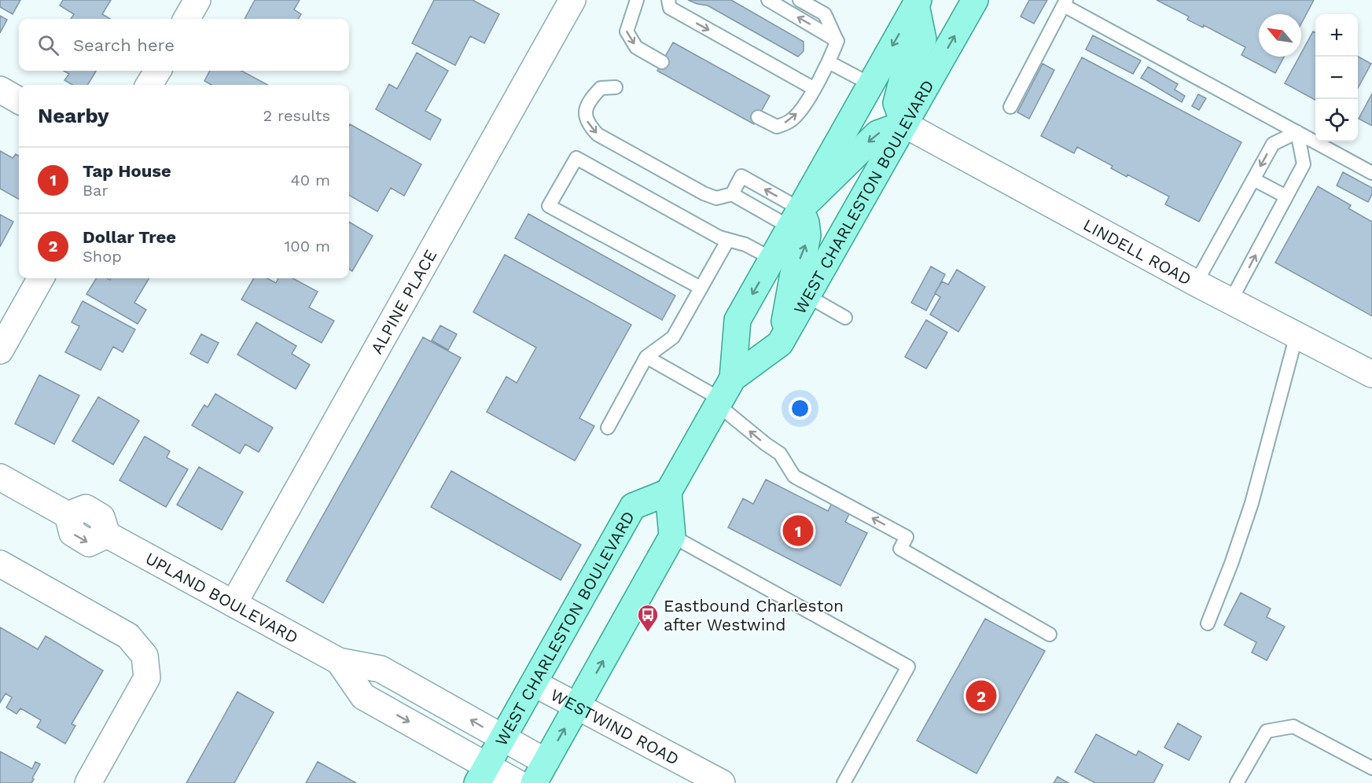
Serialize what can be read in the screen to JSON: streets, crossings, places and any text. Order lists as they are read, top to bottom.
{
  "streets": {
    "main road": ["WEST CHARLESTON BOULEVARD"],
    "street": [
      "LINDELL ROAD",
      "ALPINE PLACE",
      "UPLAND BOULEVARD",
      "WESTWIND ROAD"
    ]
  },
  "crossings": [
    ["WEST CHARLESTON BOULEVARD", "LINDELL ROAD"],
    ["WEST CHARLESTON BOULEVARD", "UPLAND BOULEVARD"],
    ["WEST CHARLESTON BOULEVARD", "WESTWIND ROAD"],
    ["ALPINE PLACE", "UPLAND BOULEVARD"]
  ],
  "places": {
    "bus stop": ["Eastbound Charleston after Westwind"]
  },
  "north": "top left",
  "page": {
    "map_buttons": ["+", "−"],
    "search": "Search here",
    "heading": ["Nearby", "2 results"],
    "list": [
      {
        "mark": "1",
        "name": "Tap House",
        "note": "Bar",
        "value": "40 m"
      },
      {
        "mark": "2",
        "name": "Dollar Tree",
        "note": "Shop",
        "value": "100 m"
      }
    ],
    "pins": ["1", "2"]
  }
}
